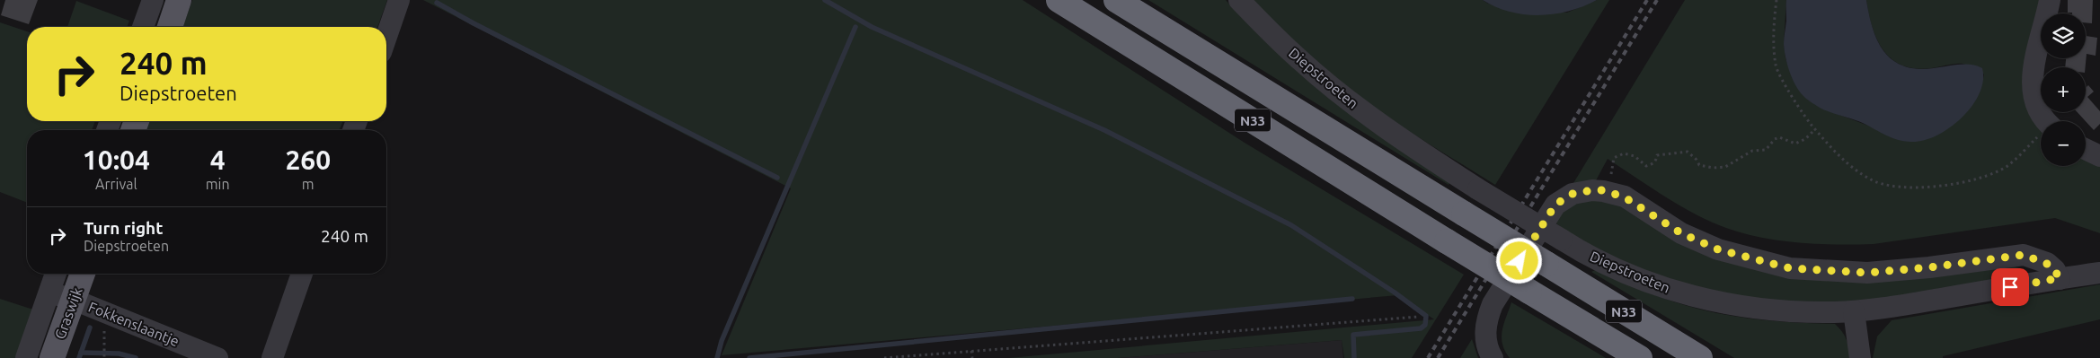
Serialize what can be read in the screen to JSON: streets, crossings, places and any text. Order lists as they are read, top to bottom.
{
  "streets": {
    "highway": ["N33"],
    "main road": ["Graswijk"],
    "street": ["Diepstroeten", "Fokkenslaantje"]
  },
  "crossings": [
    ["Graswijk", "Fokkenslaantje"]
  ],
  "page": {
    "map_buttons": ["+", "−"],
    "turn": ["240 m", "Diepstroeten"],
    "eta": [
      "10:04",
      "Arrival",
      "4",
      "min",
      "260",
      "m"
    ],
    "list": [
      {
        "name": "Turn right",
        "note": "Diepstroeten",
        "value": "240 m"
      }
    ]
  }
}
